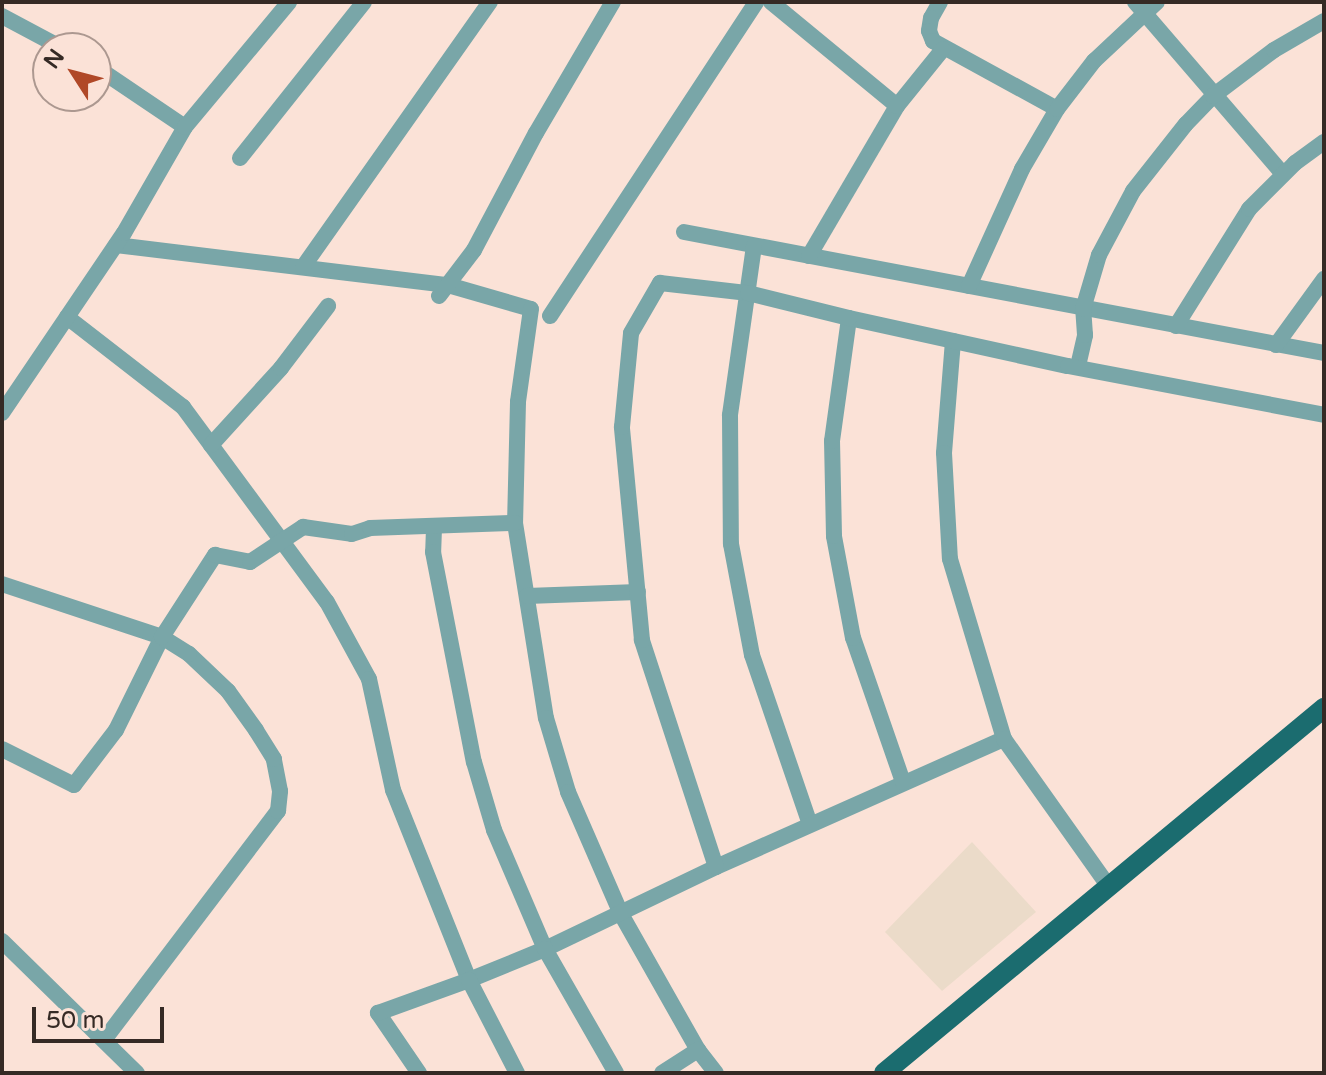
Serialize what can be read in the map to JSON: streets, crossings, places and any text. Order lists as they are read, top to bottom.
{
  "scale_bar": "50 m",
  "north": "top left"
}
